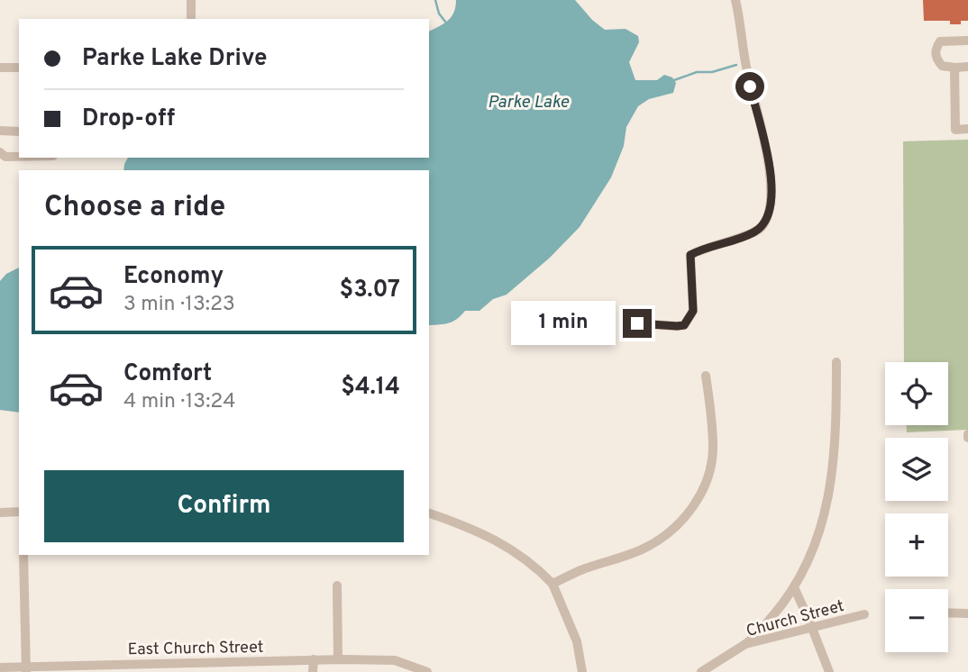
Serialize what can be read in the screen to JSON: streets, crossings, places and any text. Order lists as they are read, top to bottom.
{
  "streets": {
    "street": ["Church Street", "East Church Street"]
  },
  "water": ["Parke Lake"],
  "page": {
    "banner": ["Parke Lake Drive", "Drop-off"],
    "heading": "Choose a ride",
    "list": [
      {
        "name": "Economy",
        "note": "3 min · 13:23",
        "value": "$3.07"
      },
      {
        "name": "Comfort",
        "note": "4 min · 13:24",
        "value": "$4.14"
      }
    ],
    "bubble": "1 min",
    "map_buttons": ["+", "−"],
    "buttons": "Confirm"
  }
}
